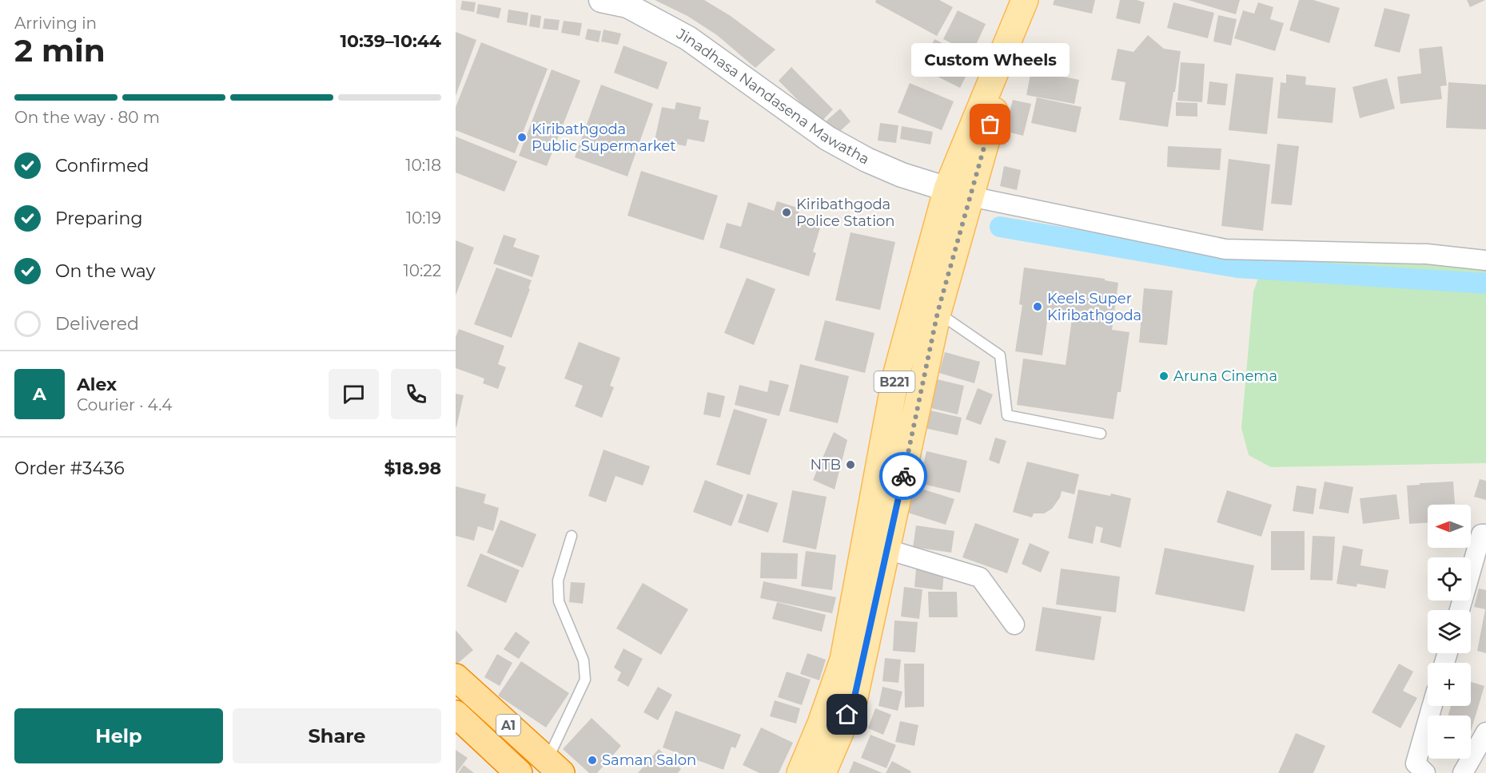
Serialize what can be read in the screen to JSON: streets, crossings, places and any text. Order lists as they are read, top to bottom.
{
  "streets": {
    "highway": ["A1"],
    "main road": ["B221"],
    "street": ["Jinadhasa Nandasena Mawatha"]
  },
  "crossings": [
    ["Jinadhasa Nandasena Mawatha", "B221"]
  ],
  "places": [
    "Custom Wheels",
    "Kiribathgoda Public Supermarket",
    "Kiribathgoda Police Station",
    "Keels Super Kiribathgoda",
    "Aruna Cinema",
    "NTB",
    "Saman Salon"
  ],
  "north": "left",
  "page": {
    "heading": ["2 min", "Arriving in", "10:39–10:44"],
    "panel": [
      "Alex",
      "Courier · 4.4",
      "Order #3436",
      "$18.98"
    ],
    "bubble": "Custom Wheels",
    "bar": "On the way · 80 m",
    "list": [
      ["Confirmed", "10:18"],
      ["Preparing", "10:19"],
      ["On the way", "10:22"],
      "Delivered"
    ],
    "round": "A",
    "map_buttons": ["+", "−"],
    "buttons": ["Help", "Share"]
  }
}
